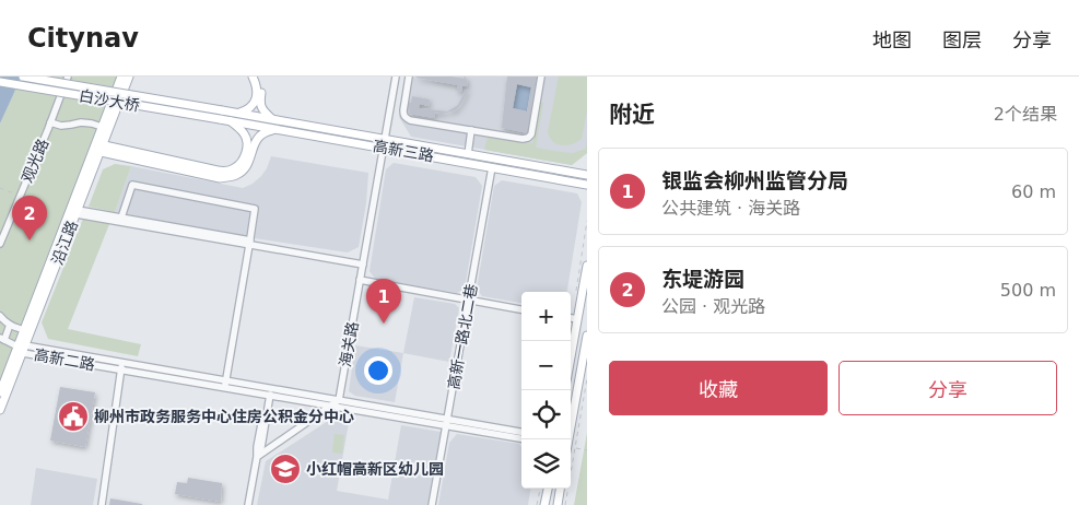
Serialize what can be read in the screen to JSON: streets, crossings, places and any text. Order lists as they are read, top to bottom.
{
  "streets": {
    "main road": ["白沙大桥", "高新三路", "沿江路"],
    "street": [
      "观光路",
      "高新一路北二巷",
      "海关路",
      "高新二路"
    ]
  },
  "crossings": [
    ["白沙大桥", "高新三路"],
    ["高新三路", "高新一路北二巷"],
    ["高新三路", "海关路"],
    ["沿江路", "高新二路"],
    ["高新一路北二巷", "高新二路"],
    ["海关路", "高新二路"]
  ],
  "places": {
    "public building": ["柳州市政务服务中心住房公积金分中心"],
    "school or university": ["小红帽高新区幼儿园"]
  },
  "page": {
    "header": "Citynav",
    "nav": ["地图", "图层", "分享"],
    "heading": ["附近", "2个结果"],
    "list": [
      {
        "mark": "1",
        "name": "银监会柳州监管分局",
        "note": "公共建筑 · 海关路",
        "value": "60 m"
      },
      {
        "mark": "2",
        "name": "东堤游园",
        "note": "公园 · 观光路",
        "value": "500 m"
      }
    ],
    "pins": ["2", "1"],
    "map_buttons": ["+", "−"],
    "buttons": ["收藏", "分享"]
  }
}
